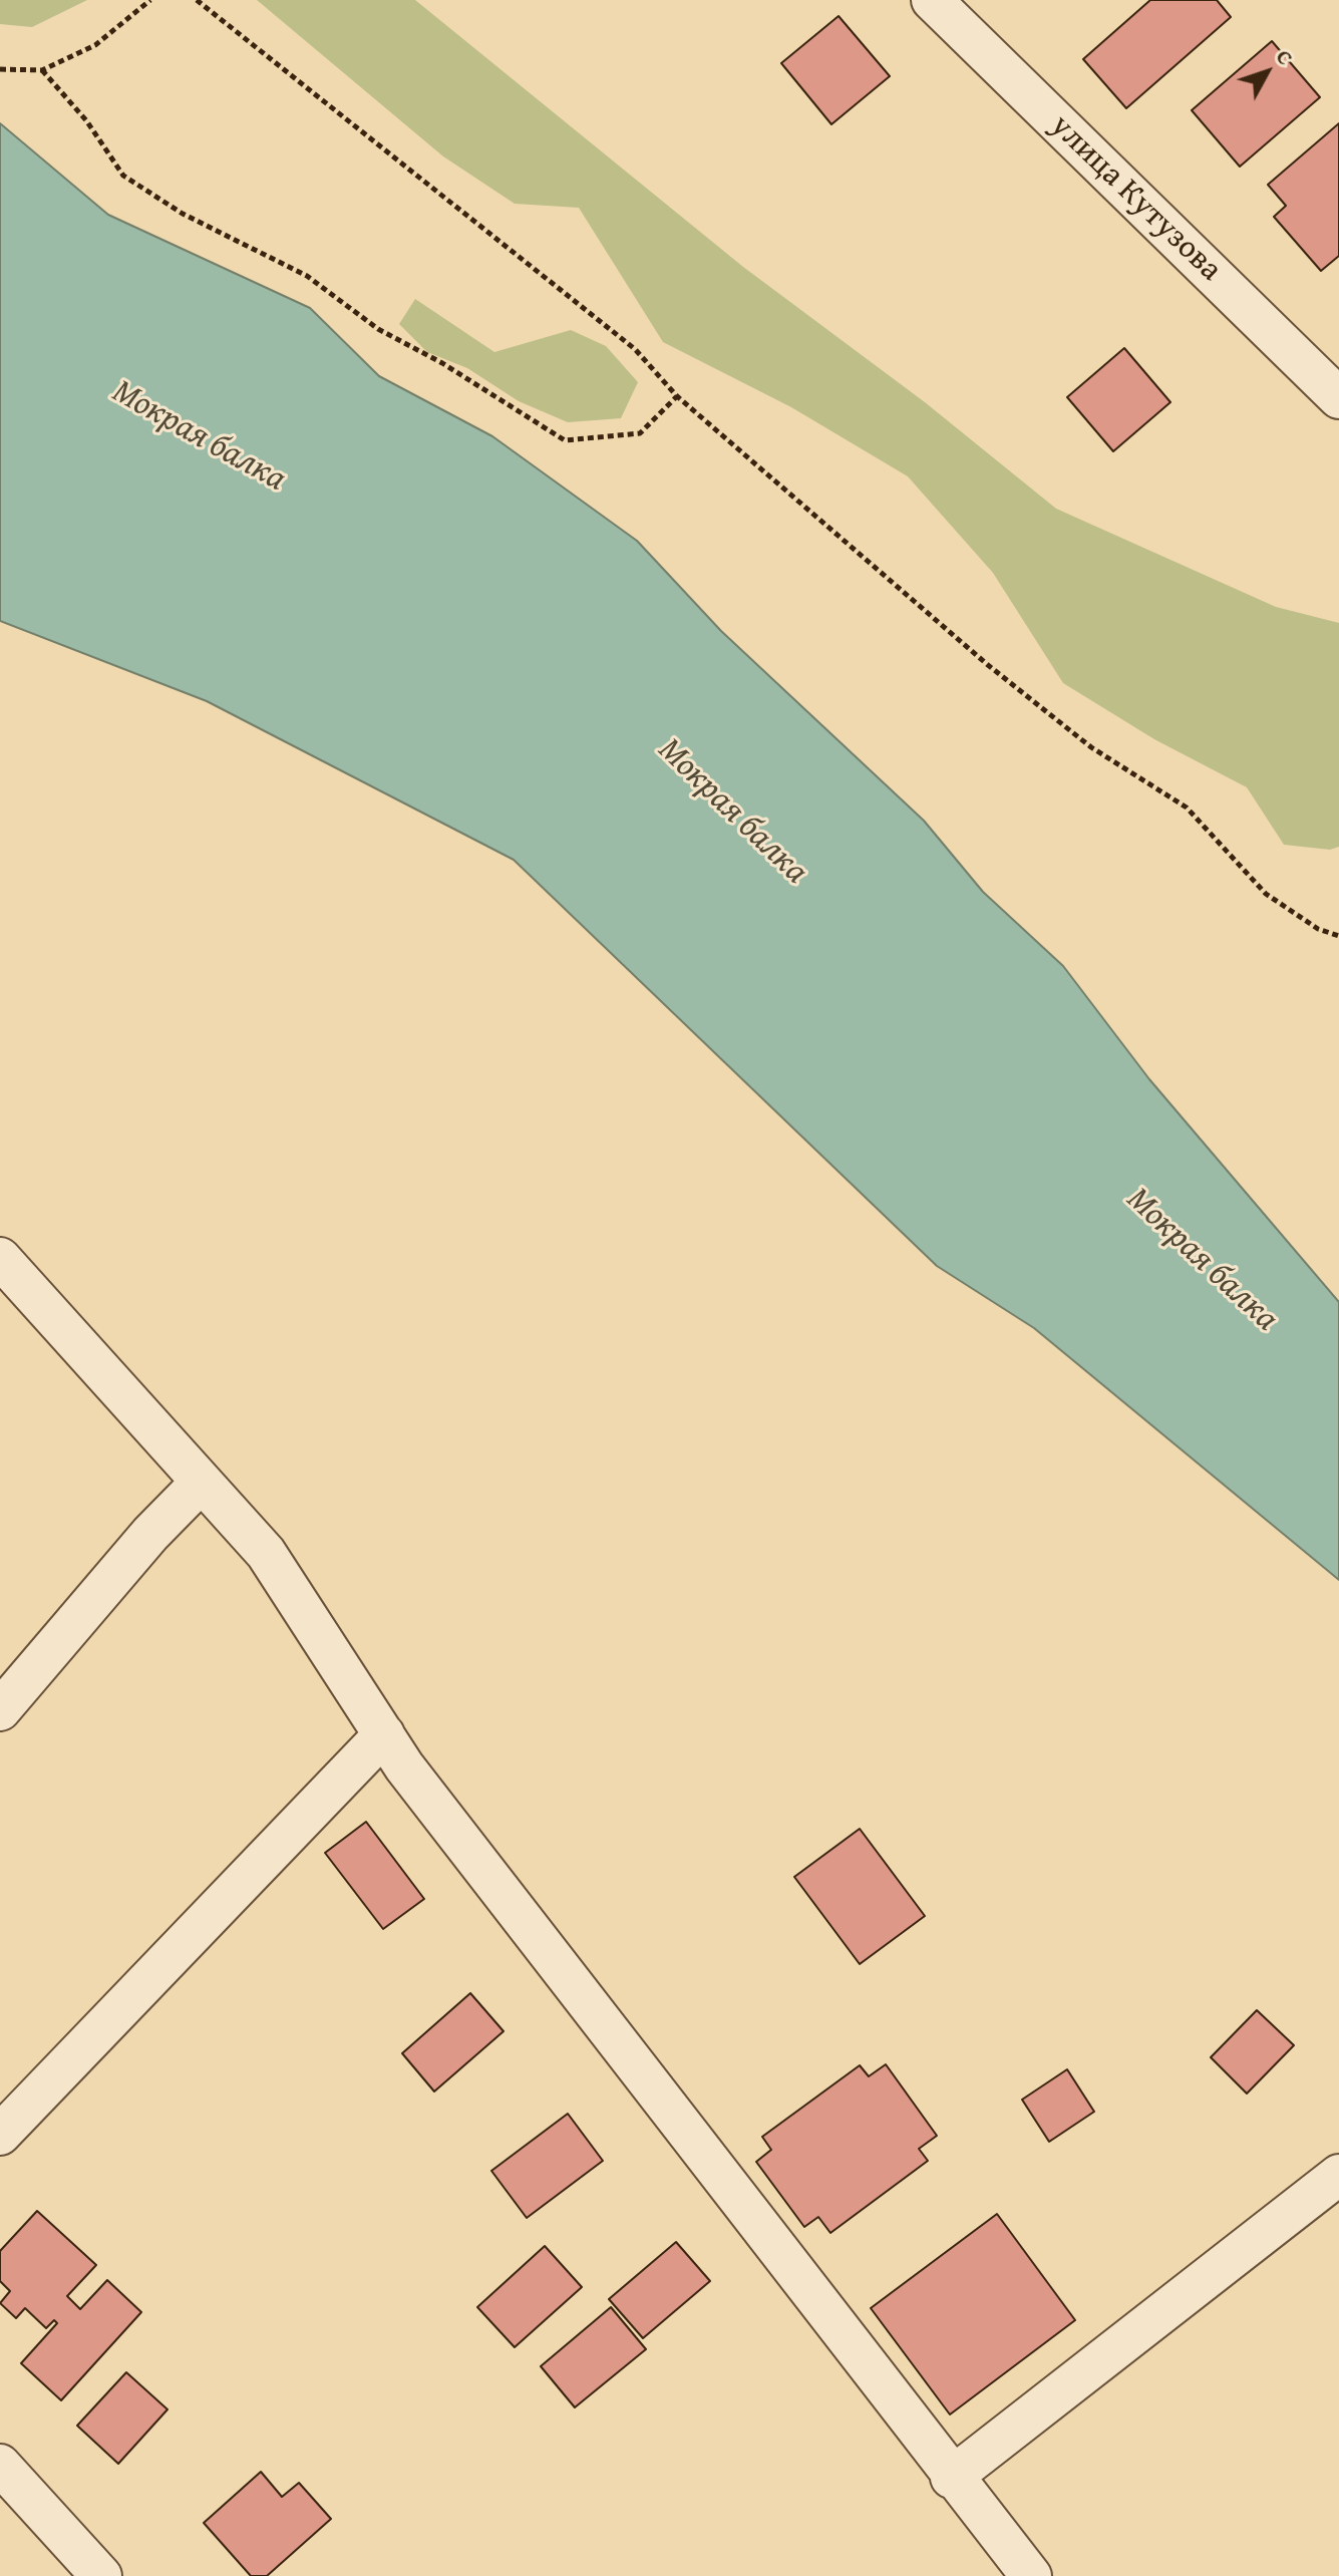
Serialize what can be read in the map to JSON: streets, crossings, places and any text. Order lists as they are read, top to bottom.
{
  "streets": {
    "street": ["улица Кутузова"]
  },
  "water": ["Мокрая балка"],
  "north": "top right"
}
